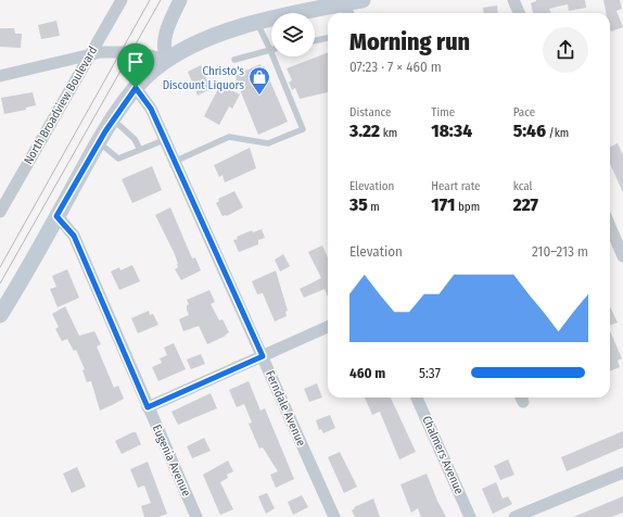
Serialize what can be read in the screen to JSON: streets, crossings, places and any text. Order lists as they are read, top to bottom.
{
  "streets": {
    "street": [
      "North Broadview Boulevard",
      "Ferndale Avenue",
      "Chalmers Avenue",
      "Eugenia Avenue"
    ]
  },
  "places": {
    "shop": ["Christo's Discount Liquors"]
  },
  "page": {
    "heading": ["Morning run", "07:23 · 7 × 460 m"],
    "stats": [
      ["Distance", "3.22 km"],
      ["Time", "18:34"],
      ["Pace", "5:46 /km"],
      ["Elevation", "35 m"],
      ["Heart rate", "171 bpm"],
      ["kcal", "227"]
    ],
    "chart": ["Elevation", "210–213 m"],
    "list": [
      {
        "name": "460 m",
        "note": "5:37"
      }
    ]
  }
}
